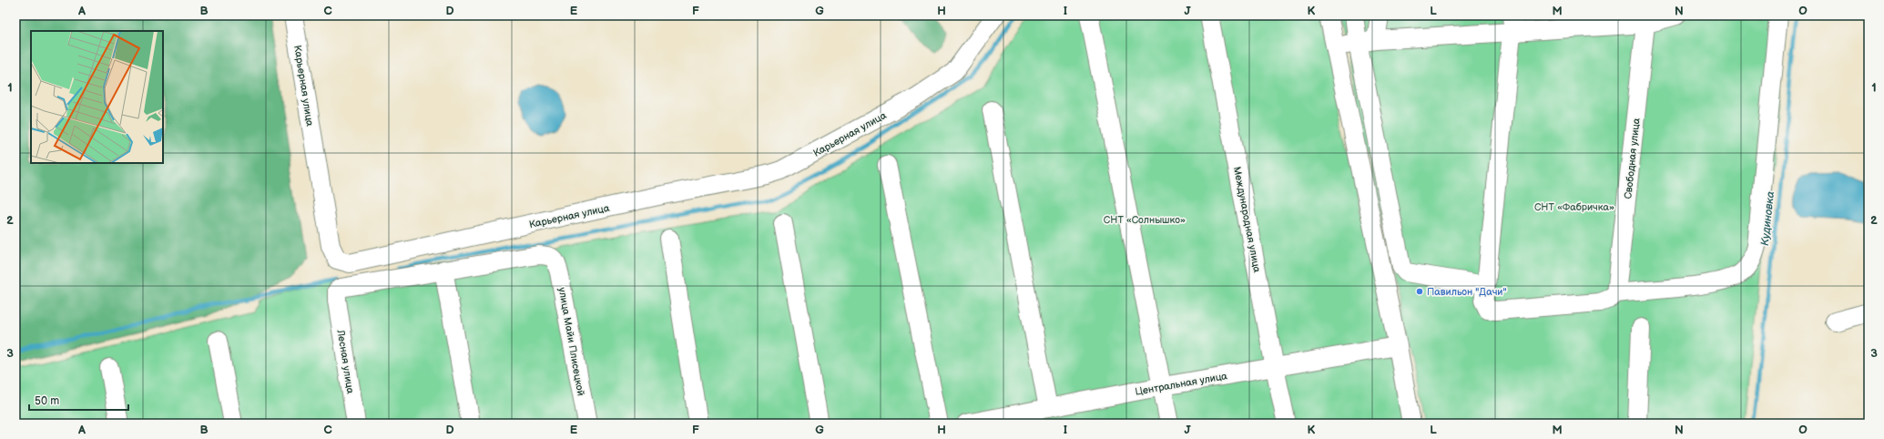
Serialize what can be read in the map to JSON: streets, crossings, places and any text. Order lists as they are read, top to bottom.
{
  "streets": {
    "street": [
      "Карьерная улица",
      "Свободная улица",
      "Международная улица",
      "улица Майи Плисецкой",
      "Лесная улица",
      "Центральная улица"
    ]
  },
  "crossings": [
    ["Международная улица", "Центральная улица"],
    ["улица Майи Плисецкой", "Лесная улица"]
  ],
  "water": ["Кудиновка"],
  "parks": ["СНТ «Фабричка»", "СНТ «Солнышко»"],
  "places": ["Павильон \"Дачи\""],
  "scale_bar": "50 m",
  "grid": {
    "columns": [
      "A",
      "B",
      "C",
      "D",
      "E",
      "F",
      "G",
      "H",
      "I",
      "J",
      "K",
      "L",
      "M",
      "N",
      "O"
    ],
    "rows": ["1", "2", "3"]
  }
}
